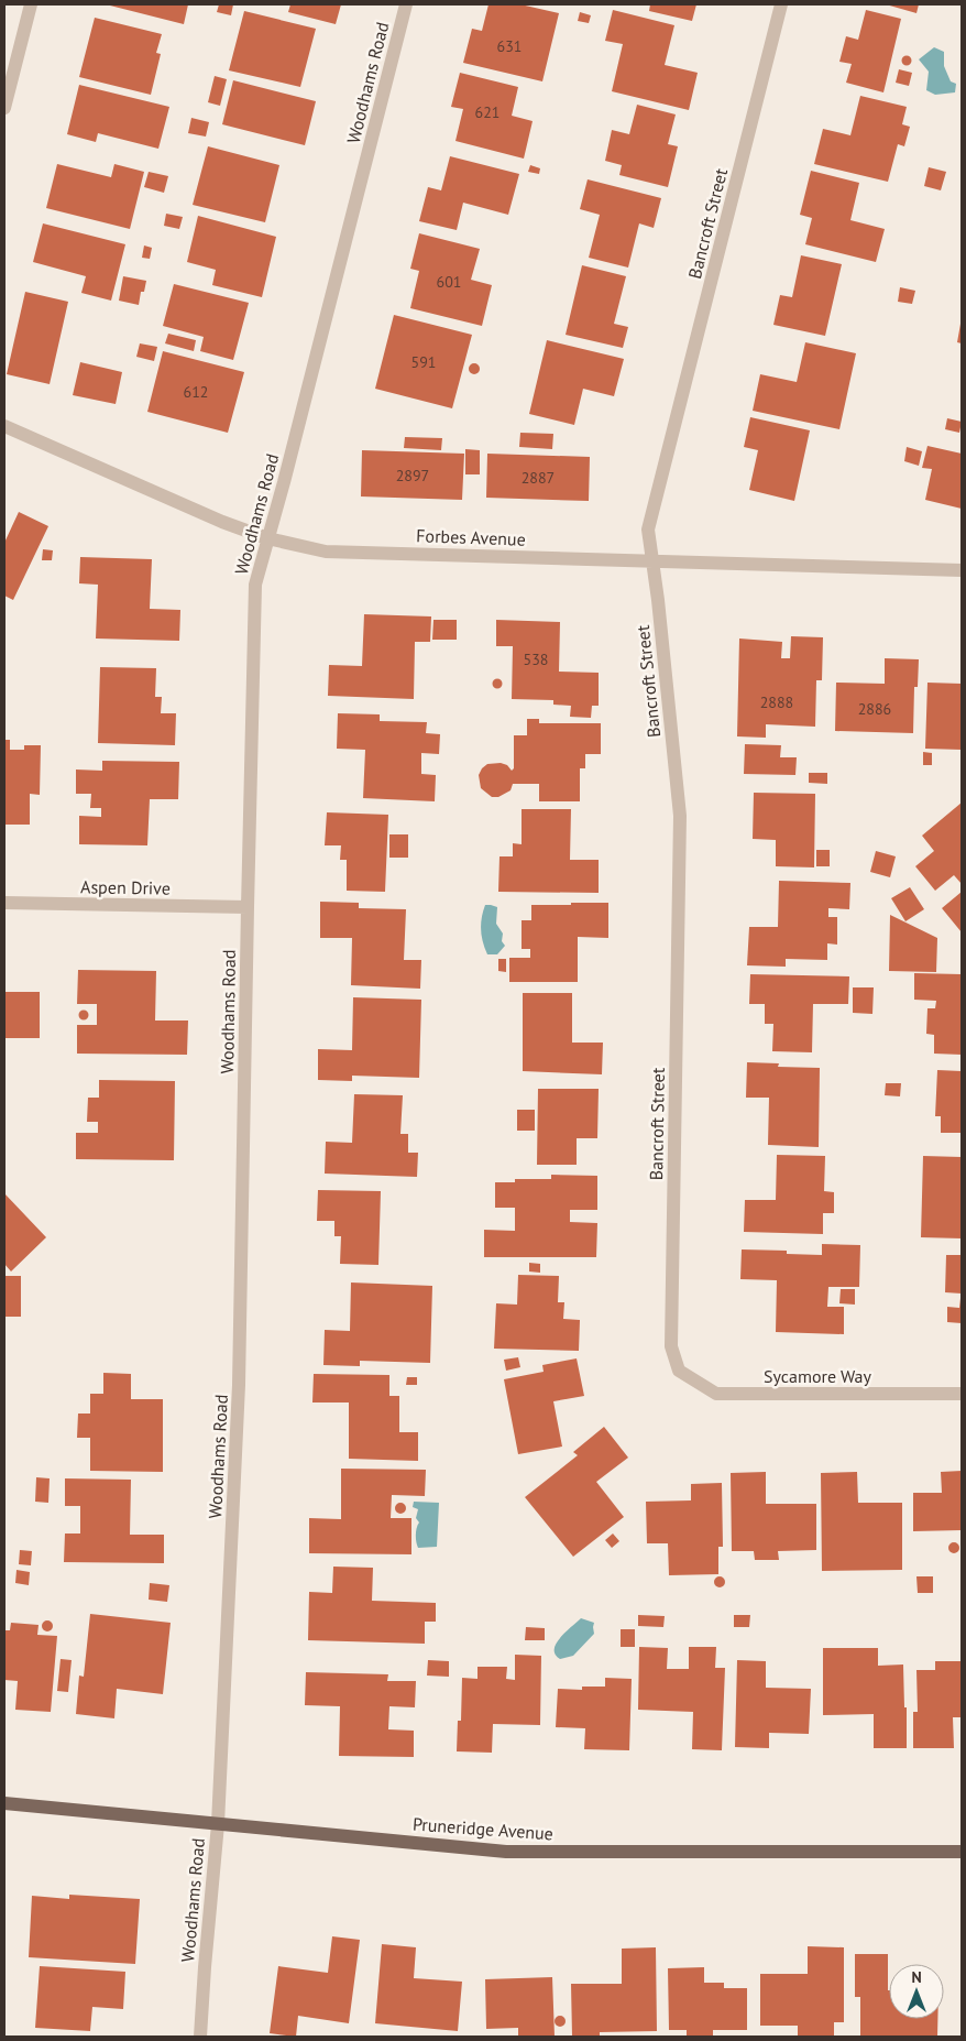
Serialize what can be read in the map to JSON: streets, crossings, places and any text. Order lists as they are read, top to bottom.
{
  "streets": {
    "main road": ["Pruneridge Avenue"],
    "street": [
      "Woodhams Road",
      "Bancroft Street",
      "Forbes Avenue",
      "Aspen Drive",
      "Sycamore Way"
    ]
  },
  "crossings": [
    ["Woodhams Road", "Forbes Avenue"],
    ["Woodhams Road", "Aspen Drive"],
    ["Woodhams Road", "Pruneridge Avenue"],
    ["Bancroft Street", "Forbes Avenue"],
    ["Bancroft Street", "Sycamore Way"]
  ],
  "house_numbers": [
    "631",
    "621",
    "601",
    "591",
    "612",
    "2897",
    "2887",
    "538",
    "2888",
    "2886"
  ],
  "north": "top"
}
